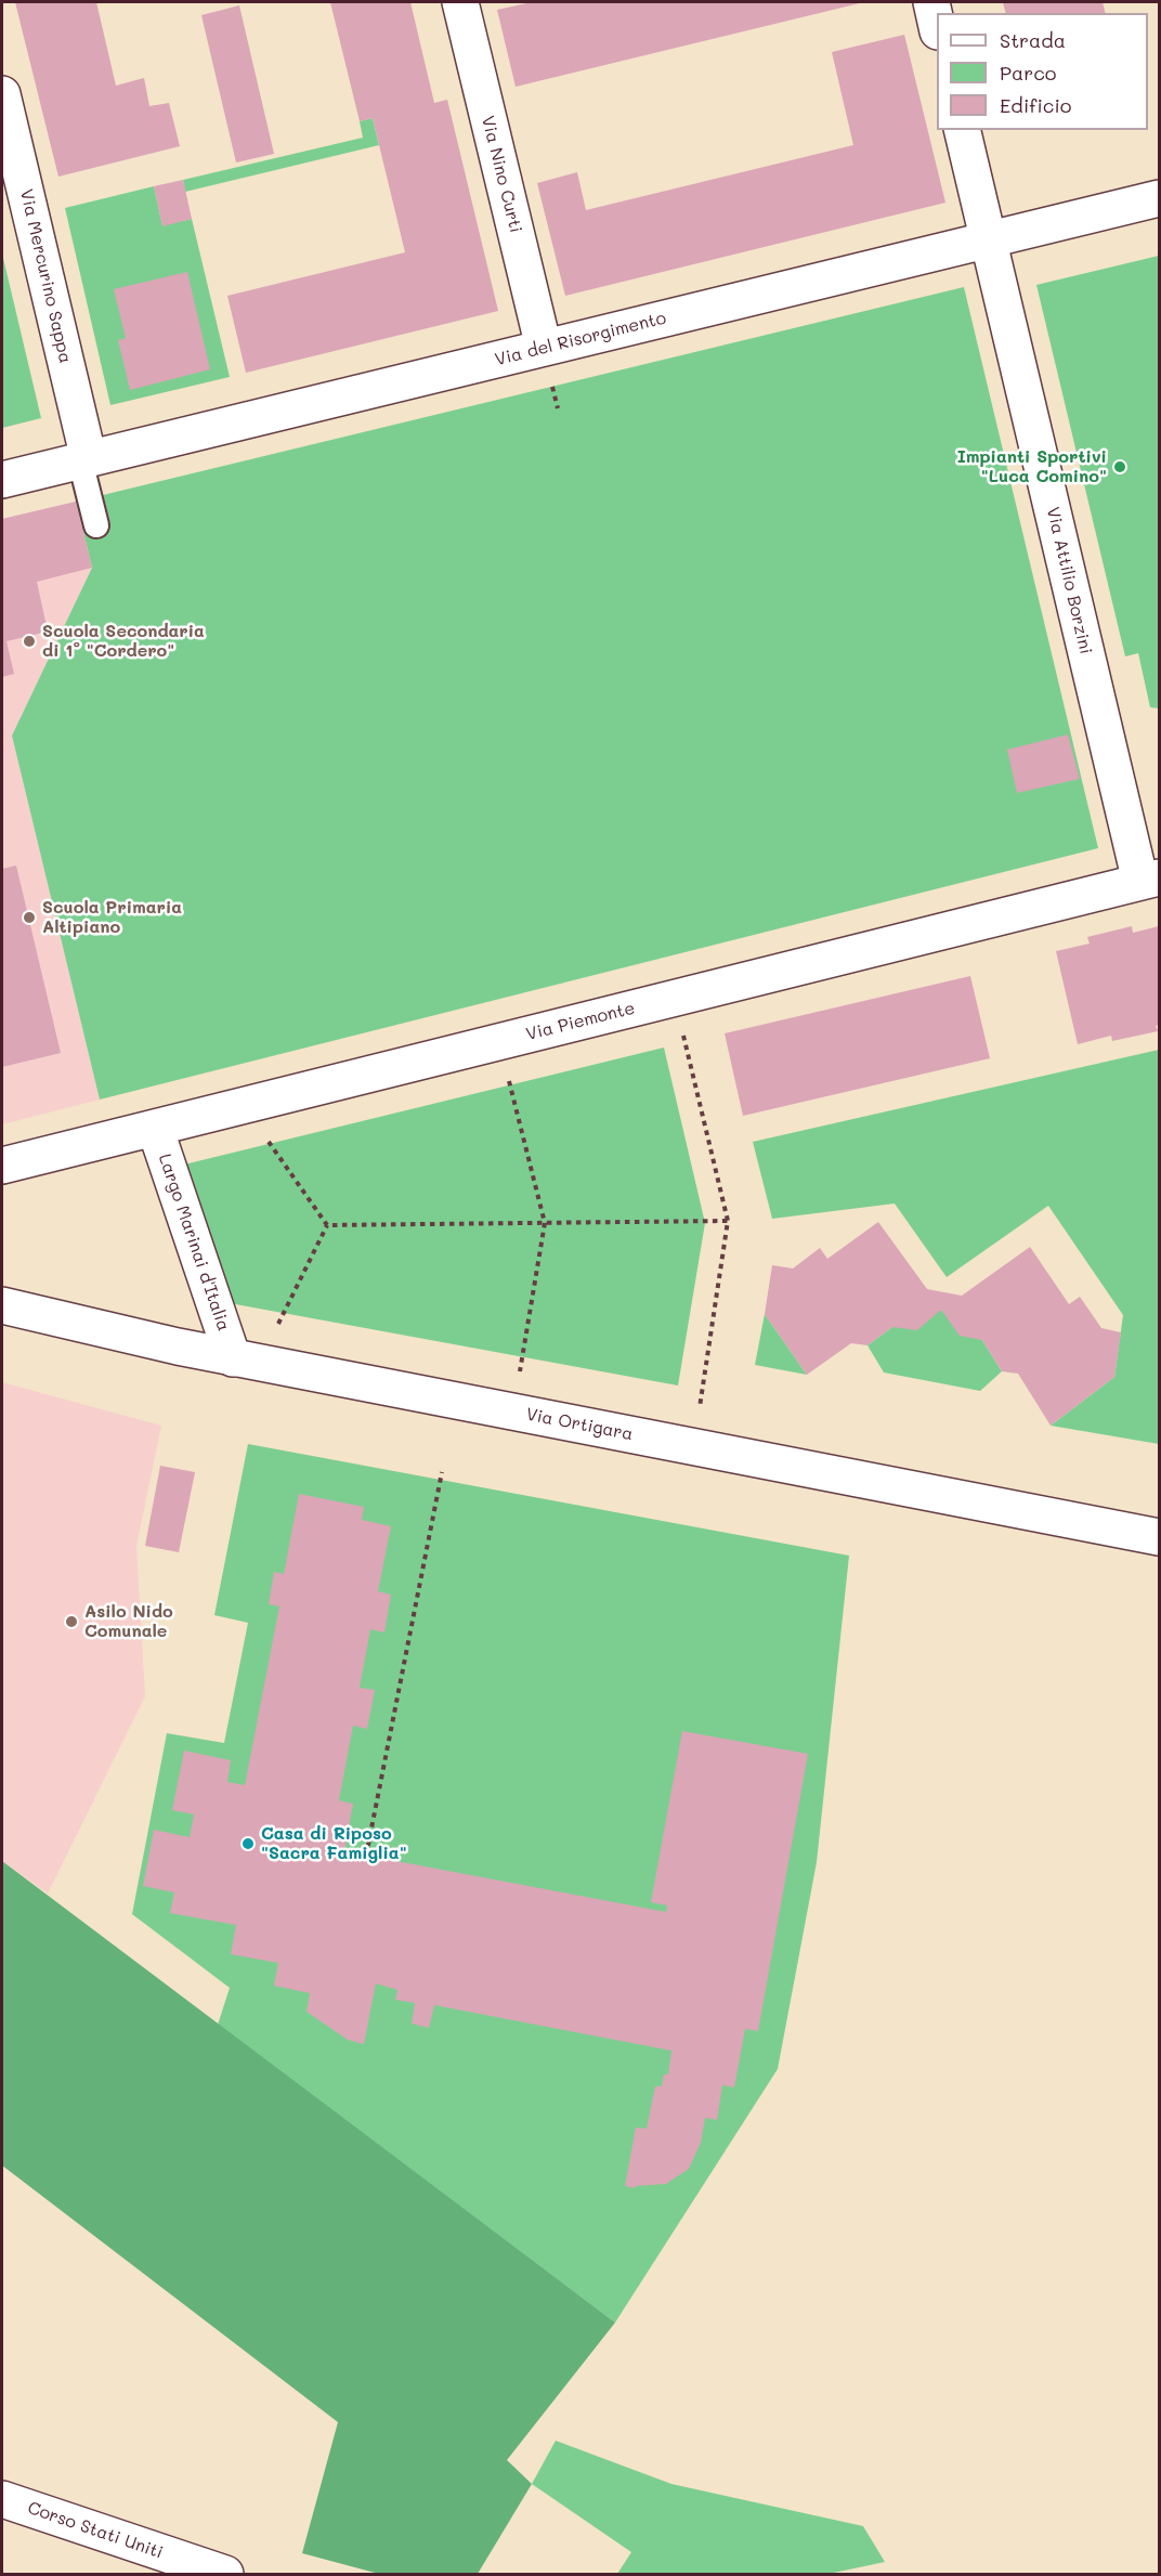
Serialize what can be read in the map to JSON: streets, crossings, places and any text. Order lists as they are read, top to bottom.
{
  "streets": {
    "street": [
      "Via Nino Curti",
      "Via Mercurino Sappa",
      "Via del Risorgimento",
      "Via Attilio Borzini",
      "Via Piemonte",
      "Largo Marinai d'Italia",
      "Via Ortigara",
      "Corso Stati Uniti"
    ]
  },
  "crossings": [
    ["Via Nino Curti", "Via del Risorgimento"],
    ["Via Mercurino Sappa", "Via del Risorgimento"],
    ["Via del Risorgimento", "Via Attilio Borzini"],
    ["Via Attilio Borzini", "Via Piemonte"],
    ["Via Piemonte", "Largo Marinai d'Italia"],
    ["Largo Marinai d'Italia", "Via Ortigara"]
  ],
  "places": [
    "Impianti Sportivi \"Luca Comino\"",
    "Scuola Secondaria di 1° \"Cordero\"",
    "Scuola Primaria Altipiano",
    "Asilo Nido Comunale",
    "Casa di Riposo \"Sacra Famiglia\""
  ],
  "legend": ["Strada", "Parco", "Edificio"]
}
